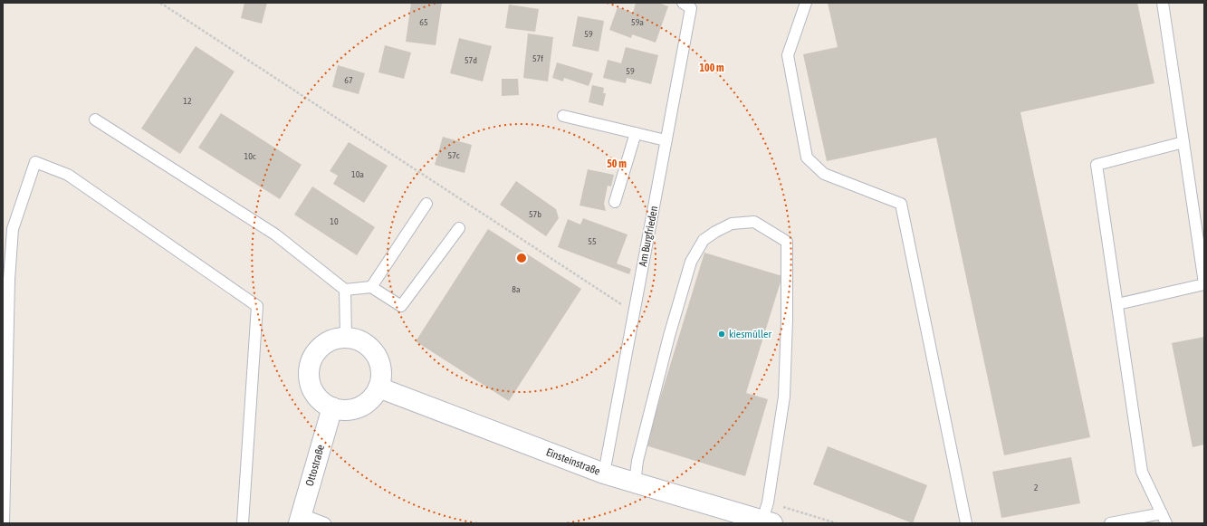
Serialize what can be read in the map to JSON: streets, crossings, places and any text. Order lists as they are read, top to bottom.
{
  "streets": {
    "street": ["Einsteinstraße", "Ottostraße"],
    "lane": ["Am Burgfrieden"]
  },
  "crossings": [
    ["Am Burgfrieden", "Einsteinstraße"],
    ["Einsteinstraße", "Ottostraße"]
  ],
  "places": ["kiesmüller"],
  "house_numbers": [
    "65",
    "59a",
    "59",
    "57f",
    "57d",
    "59",
    "67",
    "12",
    "57c",
    "10c",
    "10a",
    "57b",
    "10",
    "55",
    "8a",
    "2"
  ],
  "rings": ["100 m", "50 m"]
}
